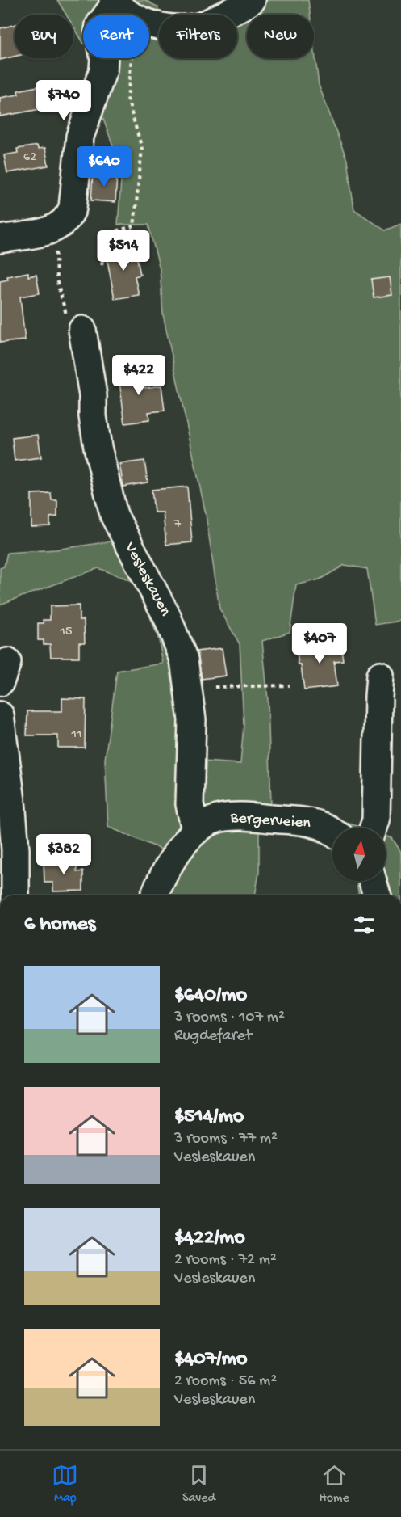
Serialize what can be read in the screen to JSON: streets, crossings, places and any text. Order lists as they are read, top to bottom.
{
  "streets": {
    "street": ["Vesleskauen", "Bergerveien"]
  },
  "crossings": [
    ["Vesleskauen", "Bergerveien"]
  ],
  "house_numbers": [
    "62",
    "7",
    "15",
    "11"
  ],
  "north": "top",
  "page": {
    "chip": [
      "Buy",
      "Rent",
      "Filters",
      "New"
    ],
    "price": [
      "$740",
      "$640",
      "$514",
      "$422",
      "$407",
      "$382"
    ],
    "heading": "6 homes",
    "list": [
      {
        "name": "$640/mo",
        "note": "3 rooms · 107 m² · Rugdefaret"
      },
      {
        "name": "$514/mo",
        "note": "3 rooms · 77 m² · Vesleskauen"
      },
      {
        "name": "$422/mo",
        "note": "2 rooms · 72 m² · Vesleskauen"
      },
      {
        "name": "$407/mo",
        "note": "2 rooms · 56 m² · Vesleskauen"
      }
    ],
    "tabs": ["Map", "Saved", "Home"]
  }
}
